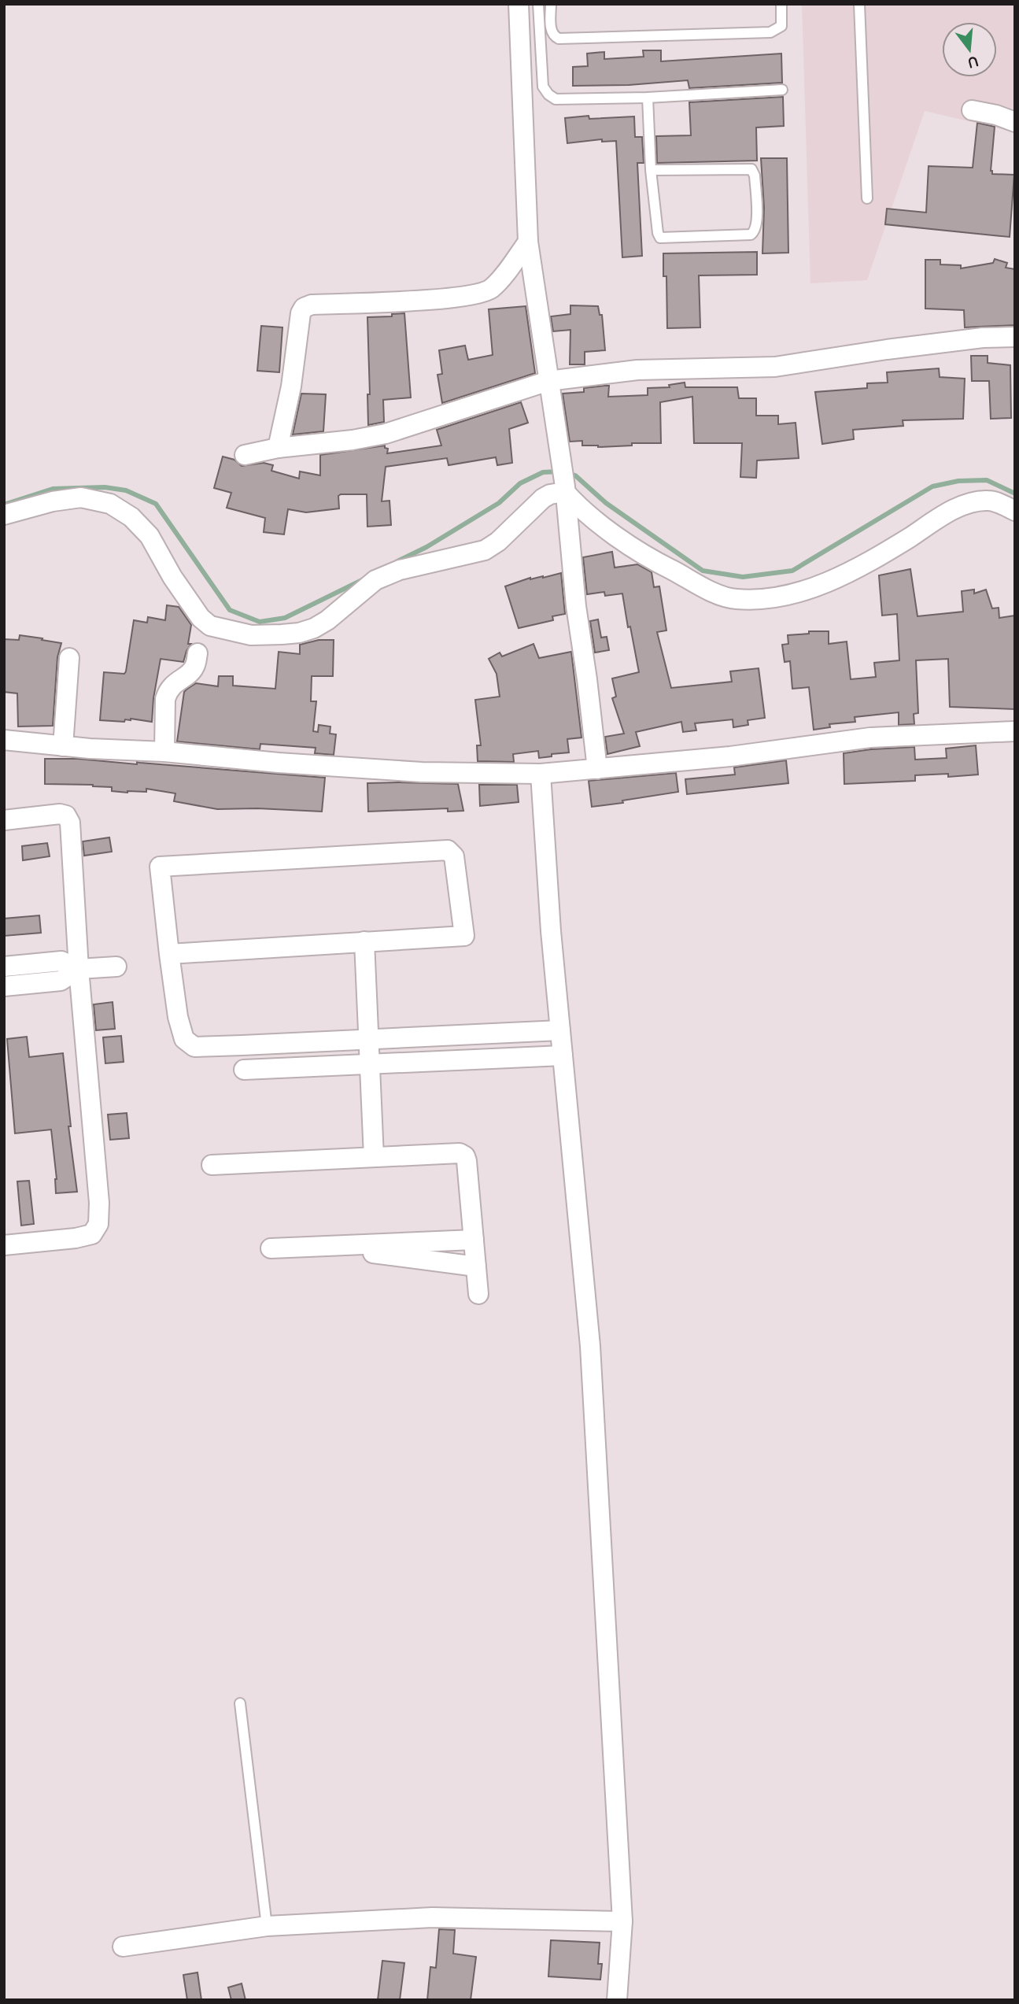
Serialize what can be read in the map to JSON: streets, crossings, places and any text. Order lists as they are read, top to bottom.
{
  "north": "bottom"
}
